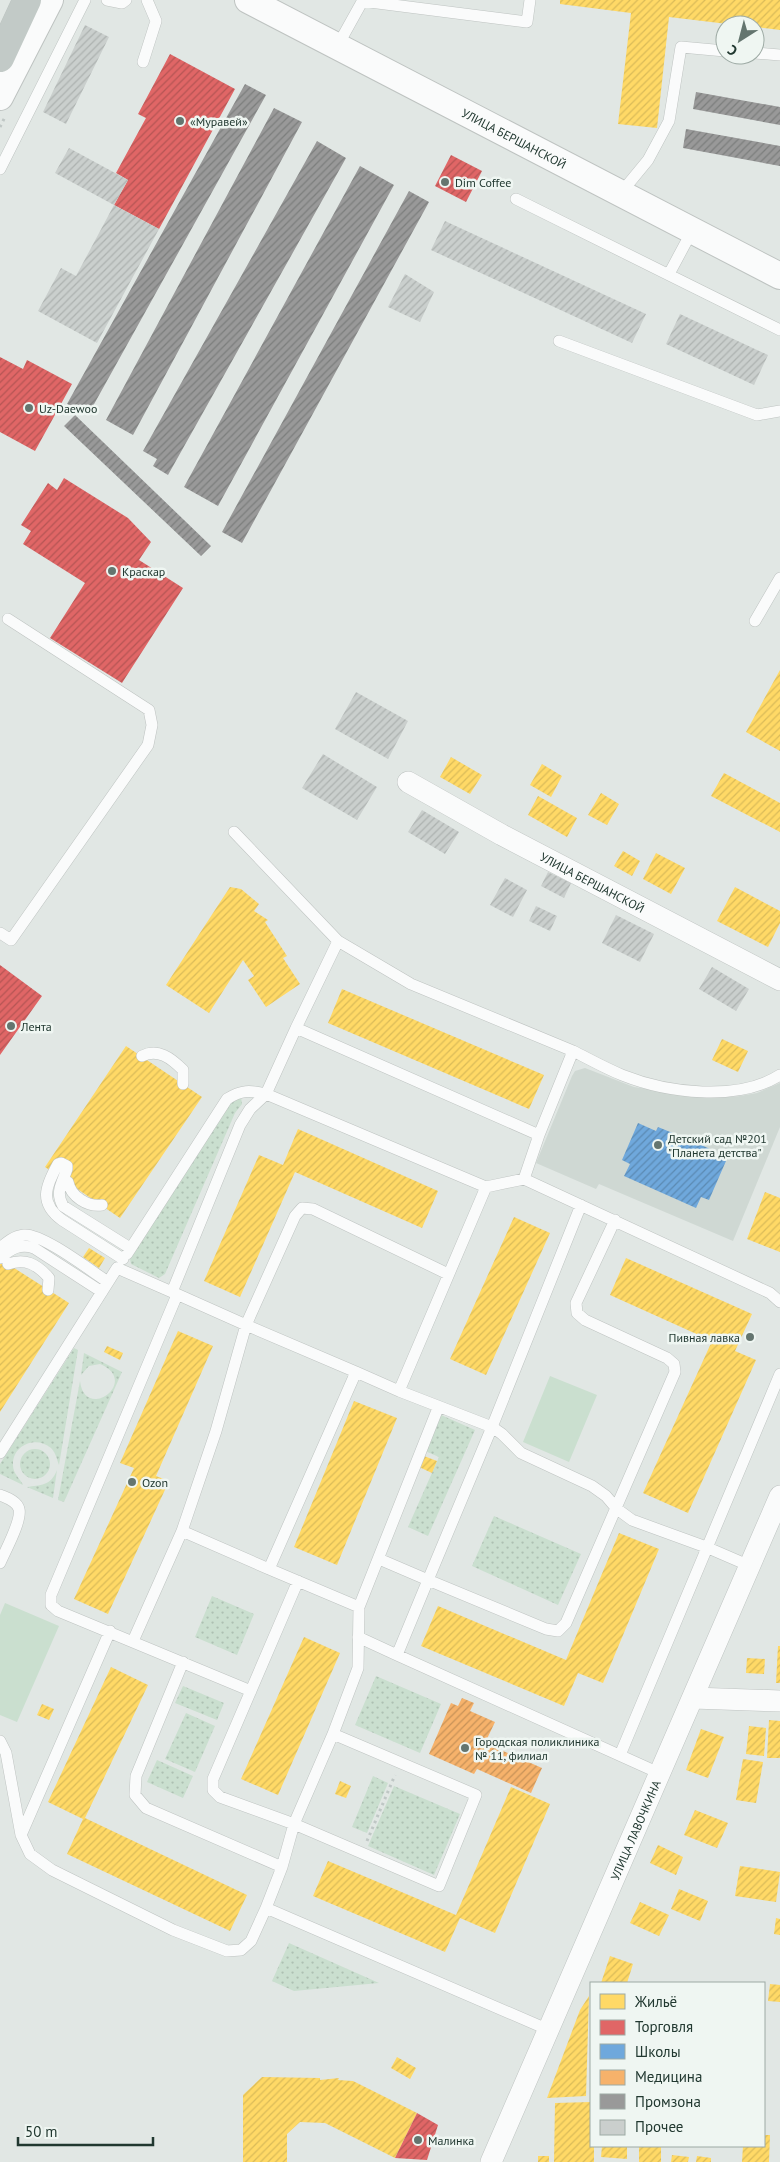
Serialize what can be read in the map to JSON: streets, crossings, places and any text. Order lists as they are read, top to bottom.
{
  "streets": {
    "street": ["УЛИЦА БЕРШАНСКОЙ", "УЛИЦА ЛАВОЧКИНА"]
  },
  "places": [
    "«Муравей»",
    "Dim Coffee",
    "Uz-Daewoo",
    "Краскар",
    "Лента",
    "Детский сад №201 \"Планета детства\"",
    "Пивная лавка",
    "Ozon",
    "Городская поликлиника № 11, филиал",
    "Малинка"
  ],
  "legend": [
    "Жильё",
    "Торговля",
    "Школы",
    "Медицина",
    "Промзона",
    "Прочее"
  ],
  "scale_bar": "50 m",
  "north": "bottom left"
}
